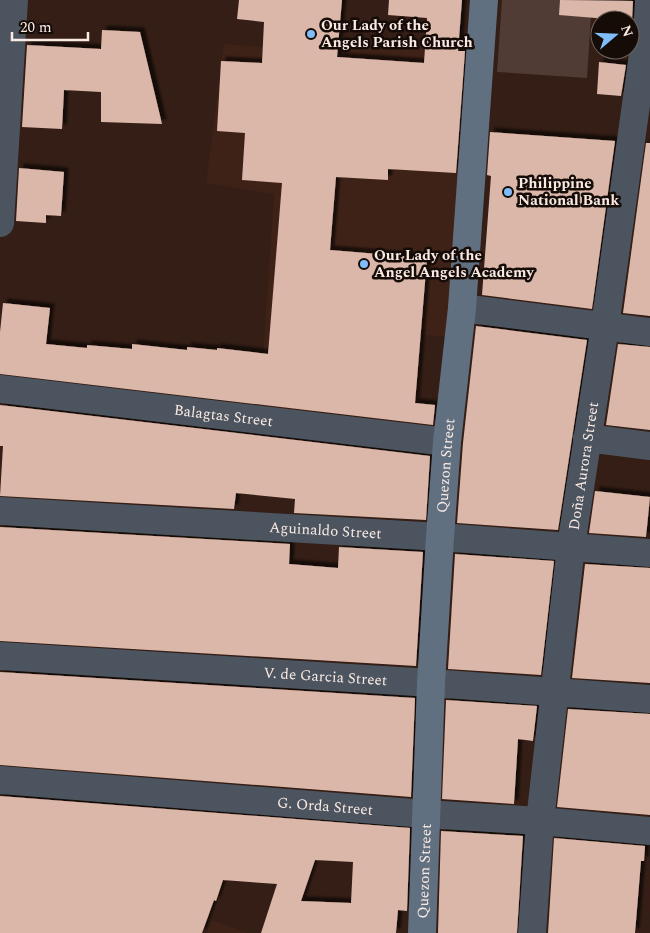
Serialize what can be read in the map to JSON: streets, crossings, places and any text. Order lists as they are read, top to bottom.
{
  "streets": {
    "main road": ["Quezon Street"],
    "street": [
      "Balagtas Street",
      "Doña Aurora Street",
      "Aguinaldo Street",
      "V. de Garcia Street",
      "G. Orda Street"
    ]
  },
  "crossings": [
    ["Balagtas Street", "Quezon Street"],
    ["Quezon Street", "Aguinaldo Street"],
    ["Quezon Street", "V. de Garcia Street"],
    ["Quezon Street", "G. Orda Street"],
    ["Doña Aurora Street", "Aguinaldo Street"],
    ["Doña Aurora Street", "V. de Garcia Street"],
    ["Doña Aurora Street", "G. Orda Street"]
  ],
  "places": ["Our Lady of the Angels Parish Church", "Philippine National Bank", "Our Lady of the Angel Angels Academy"],
  "scale_bar": "20 m",
  "north": "right"
}
